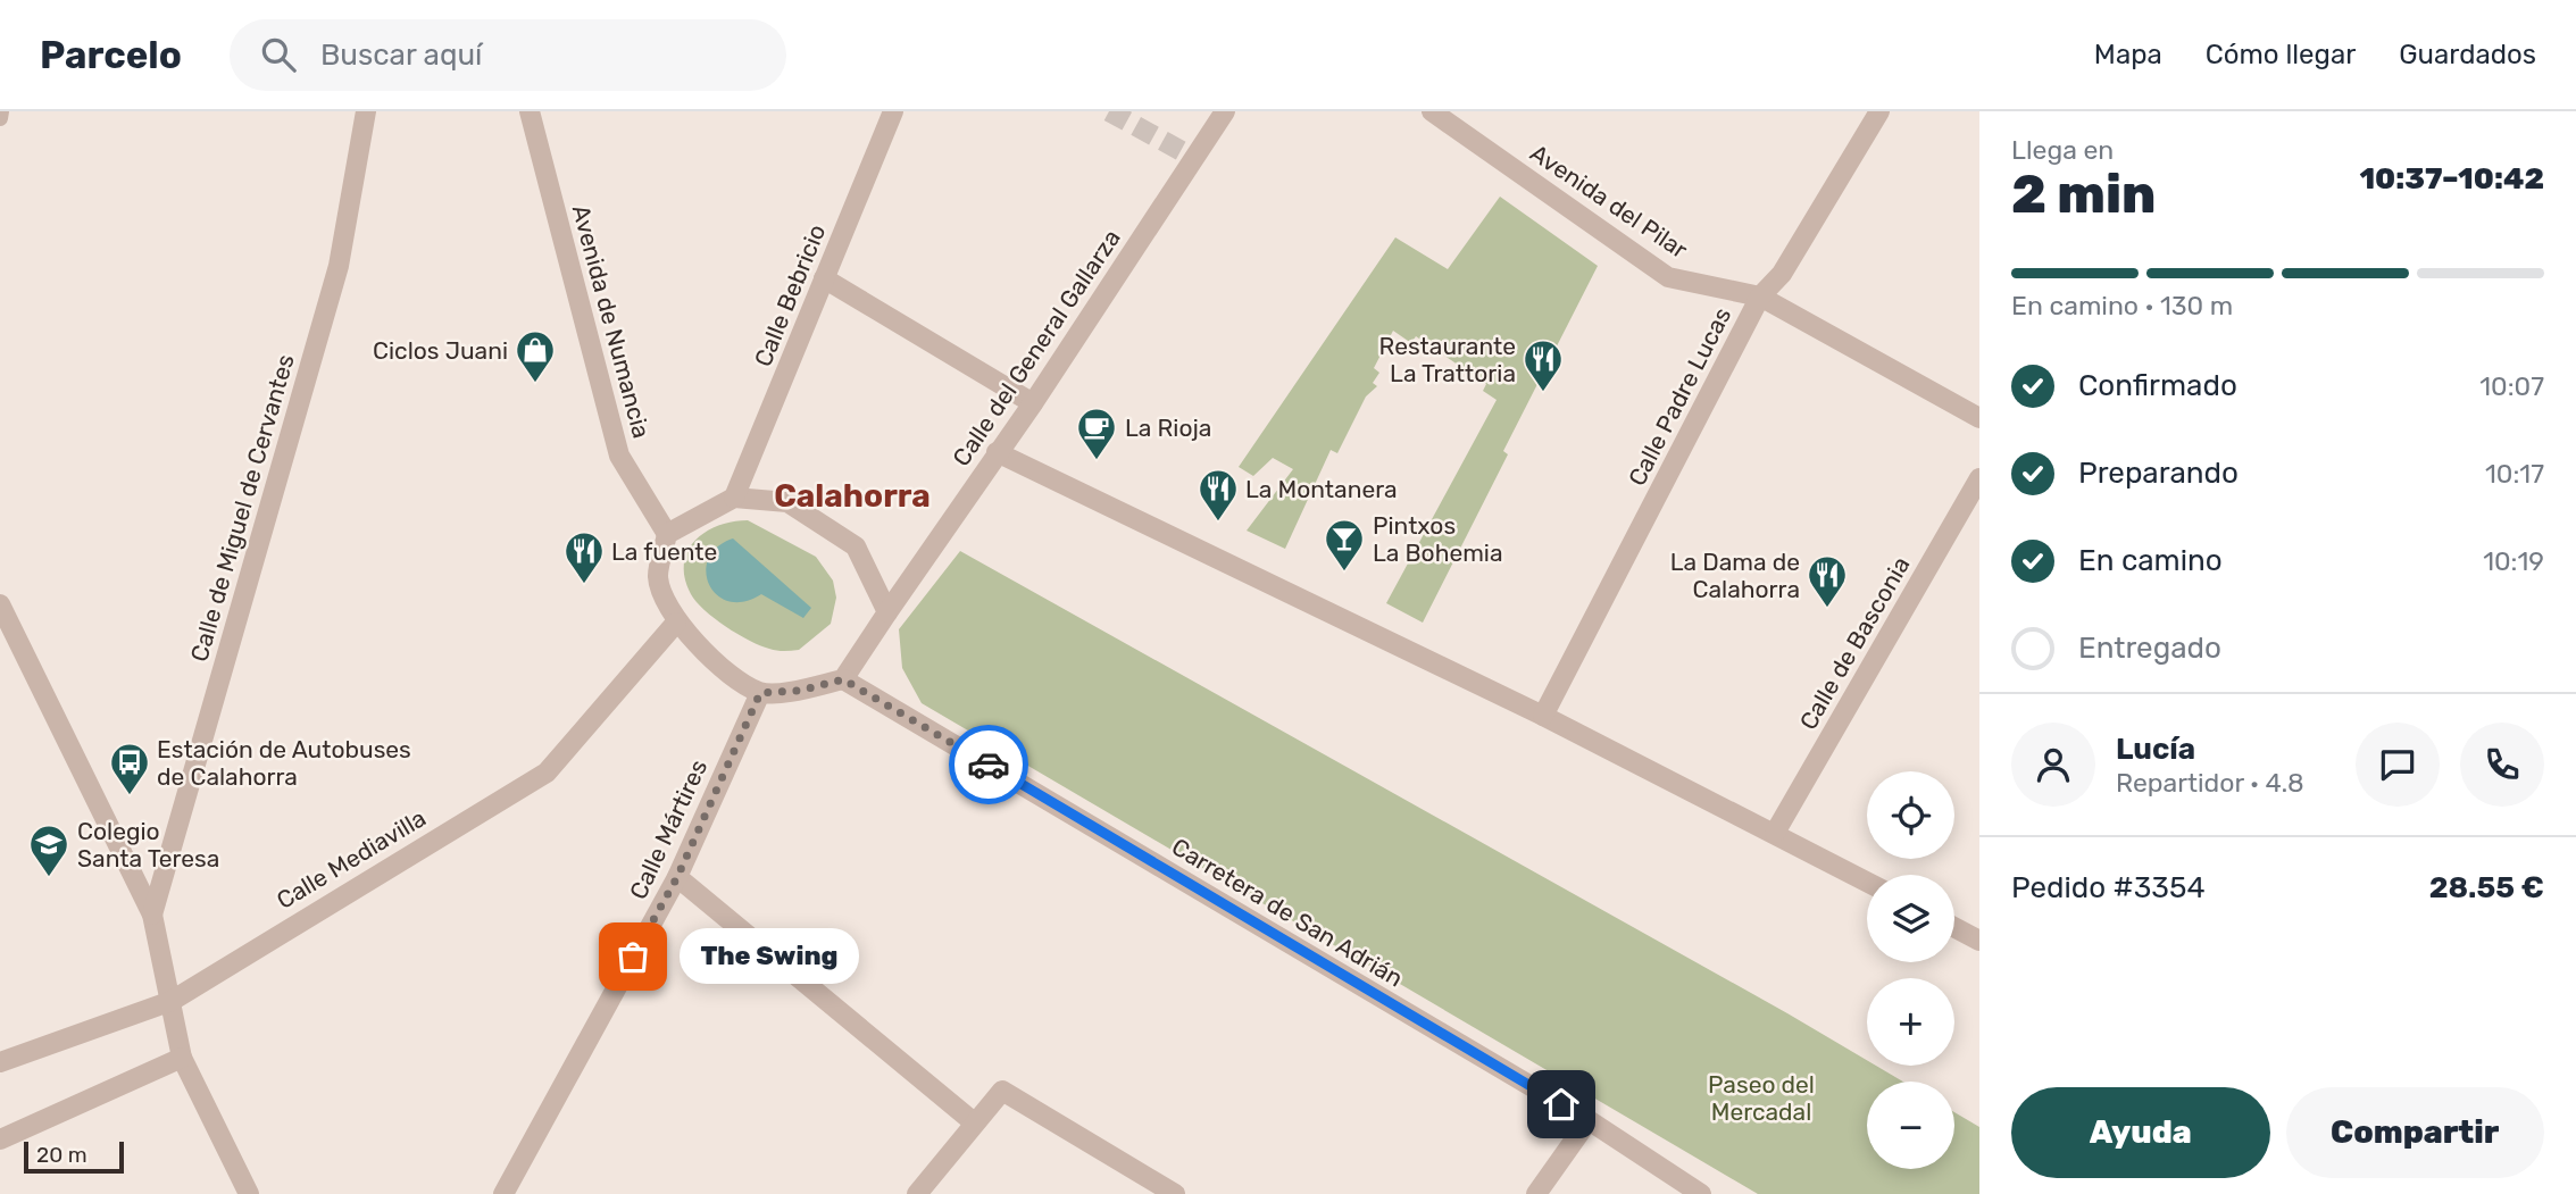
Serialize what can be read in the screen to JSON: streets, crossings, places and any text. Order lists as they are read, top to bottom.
{
  "streets": {
    "street": [
      "Avenida del Pilar",
      "Calle Bebricio",
      "Avenida de Numancia",
      "Calle del General Gallarza",
      "Calle Padre Lucas",
      "Calle de Miguel de Cervantes",
      "Calle de Basconia",
      "Calle Mártires",
      "Calle Mediavilla",
      "Carretera de San Adrián"
    ]
  },
  "crossings": [
    ["Avenida del Pilar", "Calle Padre Lucas"],
    ["Calle Bebricio", "Avenida de Numancia"],
    ["Calle Bebricio", "Calle del General Gallarza"],
    ["Calle Bebricio", "Calle Mártires"],
    ["Calle Bebricio", "Calle Mediavilla"],
    ["Calle Bebricio", "Carretera de San Adrián"],
    ["Avenida de Numancia", "Calle del General Gallarza"],
    ["Avenida de Numancia", "Calle Mártires"],
    ["Avenida de Numancia", "Calle Mediavilla"],
    ["Avenida de Numancia", "Carretera de San Adrián"],
    ["Calle del General Gallarza", "Calle Mártires"],
    ["Calle del General Gallarza", "Calle Mediavilla"],
    ["Calle del General Gallarza", "Carretera de San Adrián"],
    ["Calle Mártires", "Calle Mediavilla"],
    ["Calle Mártires", "Carretera de San Adrián"],
    ["Calle Mediavilla", "Carretera de San Adrián"]
  ],
  "districts": ["Calahorra"],
  "parks": ["Paseo del Mercadal"],
  "places": {
    "shop": ["Ciclos Juani"],
    "restaurant": [
      "Restaurante La Trattoria",
      "La Montanera",
      "La fuente",
      "La Dama de Calahorra"
    ],
    "cafe": ["La Rioja"],
    "bar": ["Pintxos La Bohemia"],
    "bus stop": ["Estación de Autobuses de Calahorra"],
    "school or university": ["Colegio Santa Teresa"],
    "other": ["The Swing"]
  },
  "scale_bar": "20 m",
  "page": {
    "header": "Parcelo",
    "search": "Buscar aquí",
    "nav": ["Mapa", "Cómo llegar", "Guardados"],
    "heading": ["2 min", "Llega en", "10:37–10:42"],
    "panel": [
      "Lucía",
      "Repartidor · 4.8",
      "Pedido #3354",
      "28.55 €"
    ],
    "bar": "En camino · 130 m",
    "list": [
      ["Confirmado", "10:07"],
      ["Preparando", "10:17"],
      ["En camino", "10:19"],
      "Entregado"
    ],
    "map_buttons": ["+", "−"],
    "bubble": "The Swing",
    "buttons": ["Ayuda", "Compartir"],
    "scale": "20 m"
  }
}
